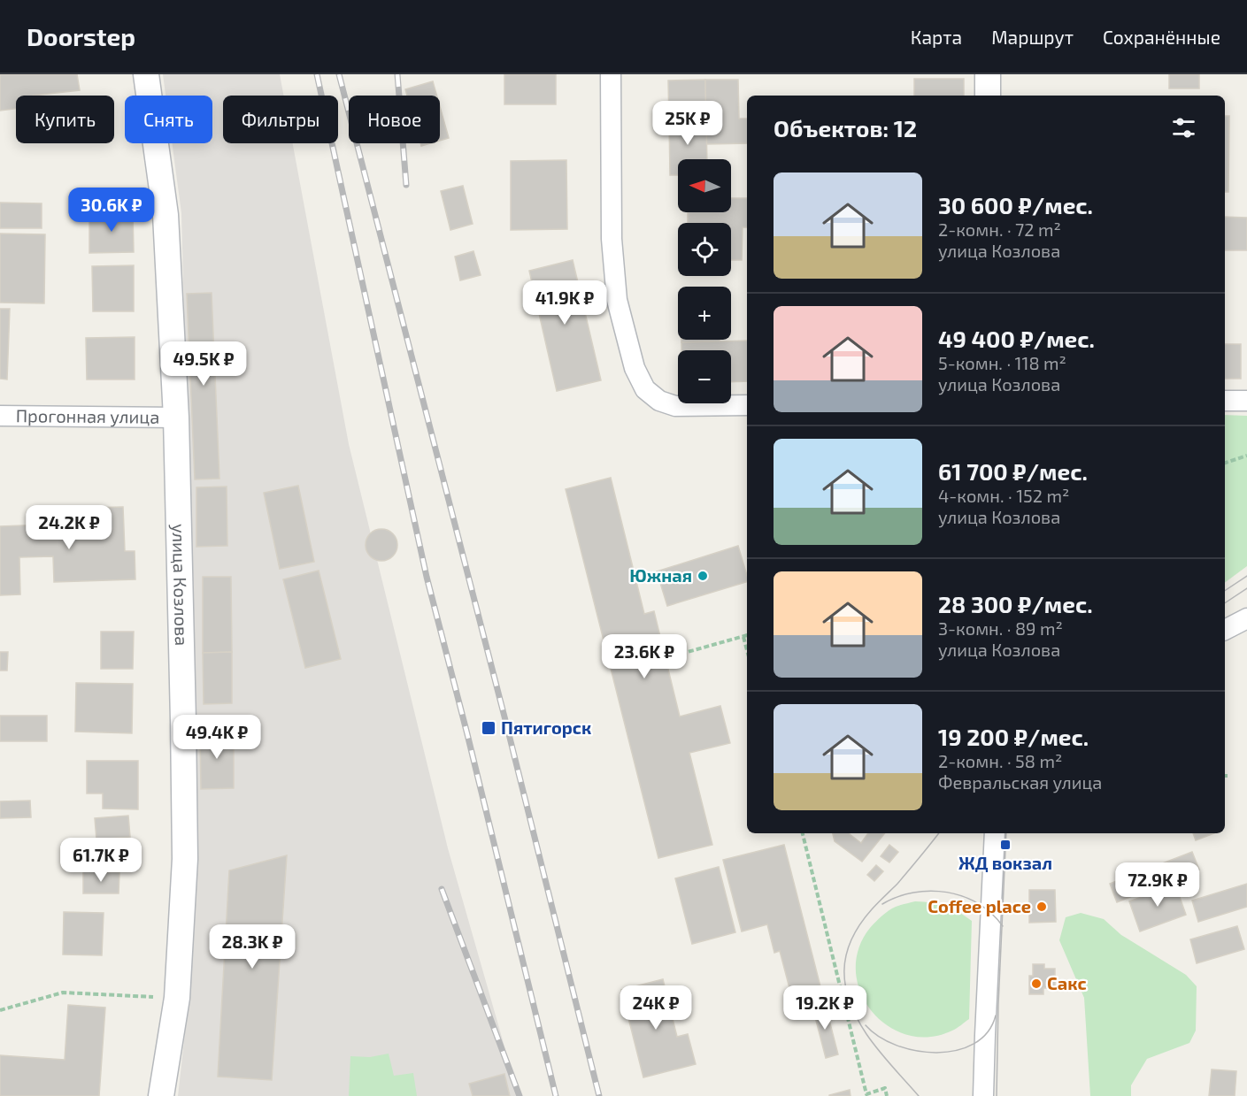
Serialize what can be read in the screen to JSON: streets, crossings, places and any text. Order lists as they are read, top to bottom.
{
  "streets": {
    "street": ["Прогонная улица", "улица Козлова"]
  },
  "crossings": [
    ["Прогонная улица", "улица Козлова"]
  ],
  "places": {
    "other": ["Южная", "Coffee place", "Сакс"],
    "transit": ["Пятигорск", "ЖД вокзал"]
  },
  "north": "left",
  "page": {
    "header": "Doorstep",
    "nav": ["Карта", "Маршрут", "Сохранённые"],
    "chip": [
      "Купить",
      "Снять",
      "Фильтры",
      "Новое"
    ],
    "heading": "Объектов: 12",
    "price": [
      "25K ₽",
      "30.6K ₽",
      "41.9K ₽",
      "49.5K ₽",
      "24.2K ₽",
      "23.6K ₽",
      "49.4K ₽",
      "61.7K ₽",
      "72.9K ₽",
      "28.3K ₽",
      "24K ₽",
      "19.2K ₽"
    ],
    "map_buttons": ["+", "−"],
    "list": [
      {
        "name": "30 600 ₽/мес.",
        "note": "2-комн. · 72 m² · улица Козлова"
      },
      {
        "name": "49 400 ₽/мес.",
        "note": "5-комн. · 118 m² · улица Козлова"
      },
      {
        "name": "61 700 ₽/мес.",
        "note": "4-комн. · 152 m² · улица Козлова"
      },
      {
        "name": "28 300 ₽/мес.",
        "note": "3-комн. · 89 m² · улица Козлова"
      },
      {
        "name": "19 200 ₽/мес.",
        "note": "2-комн. · 58 m² · Февральская улица"
      }
    ]
  }
}
